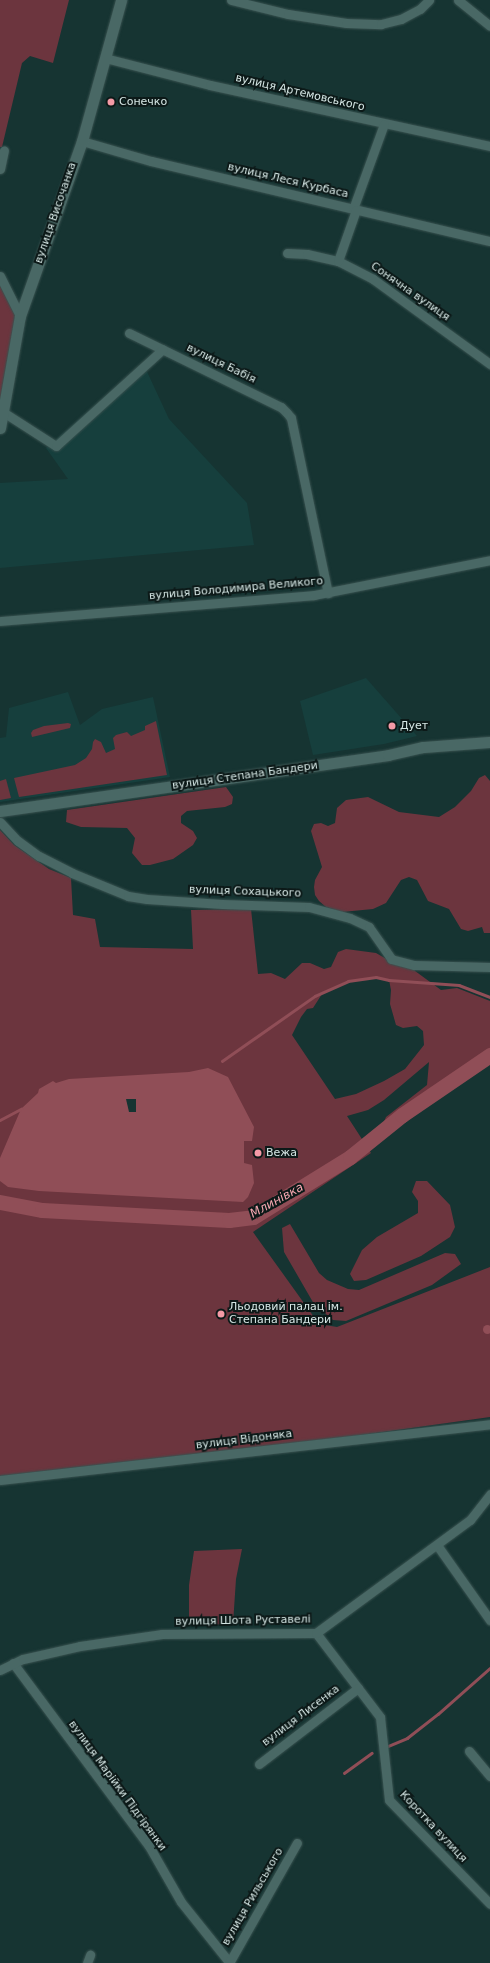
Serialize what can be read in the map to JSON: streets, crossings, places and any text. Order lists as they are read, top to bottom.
{
  "streets": {
    "main road": ["вулиця Височанка", "вулиця Степана Бандери"],
    "street": [
      "вулиця Артемовського",
      "вулиця Леся Курбаса",
      "Сонячна вулиця",
      "вулиця Бабія",
      "вулиця Володимира Великого",
      "вулиця Сохацького",
      "вулиця Відоняка",
      "вулиця Шота Руставелі",
      "вулиця Лисенка",
      "вулиця Марійки Підгірянки",
      "Коротка вулиця",
      "вулиця Рильського"
    ]
  },
  "crossings": [
    ["вулиця Артемовського", "вулиця Височанка"],
    ["вулиця Леся Курбаса", "вулиця Височанка"],
    ["вулиця Бабія", "вулиця Володимира Великого"],
    ["вулиця Шота Руставелі", "вулиця Марійки Підгірянки"],
    ["вулиця Шота Руставелі", "Коротка вулиця"],
    ["вулиця Лисенка", "Коротка вулиця"],
    ["вулиця Марійки Підгірянки", "вулиця Рильського"]
  ],
  "water": ["Млинівка"],
  "places": [
    "Сонечко",
    "Дует",
    "Вежа",
    "Льодовий палац ім. Степана Бандери"
  ]
}
